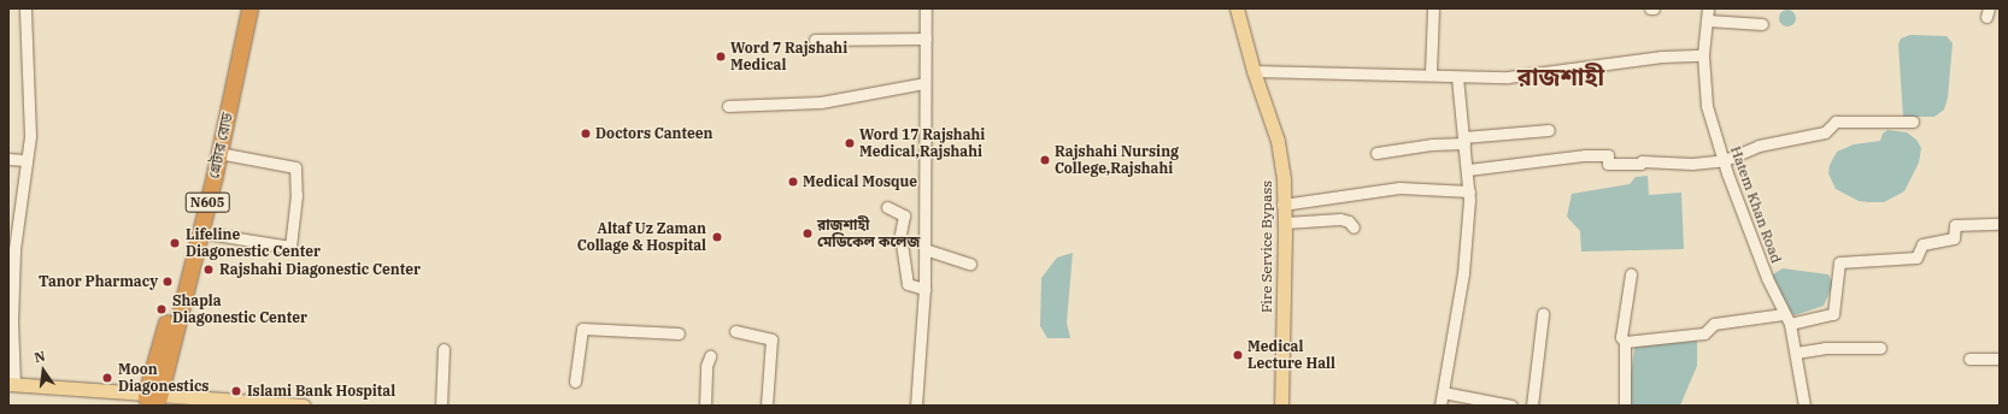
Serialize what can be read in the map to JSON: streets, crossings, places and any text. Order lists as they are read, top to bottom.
{
  "streets": {
    "highway": ["গ্রেটার রোড", "N605"],
    "main road": ["Fire Service Bypass"],
    "street": ["Hatem Khan Road"]
  },
  "districts": ["রাজশাহী"],
  "places": [
    "Word 7 Rajshahi Medical",
    "Doctors Canteen",
    "Word 17 Rajshahi Medical,Rajshahi",
    "Rajshahi Nursing College,Rajshahi",
    "Medical Mosque",
    "রাজশাহী মেডিকেল কলেজ",
    "Altaf Uz Zaman Collage & Hospital",
    "Lifeline Diagonestic Center",
    "Rajshahi Diagonestic Center",
    "Tanor Pharmacy",
    "Shapla Diagonestic Center",
    "Medical Lecture Hall",
    "Moon Diagonestics",
    "Islami Bank Hospital"
  ],
  "north": "top"
}
